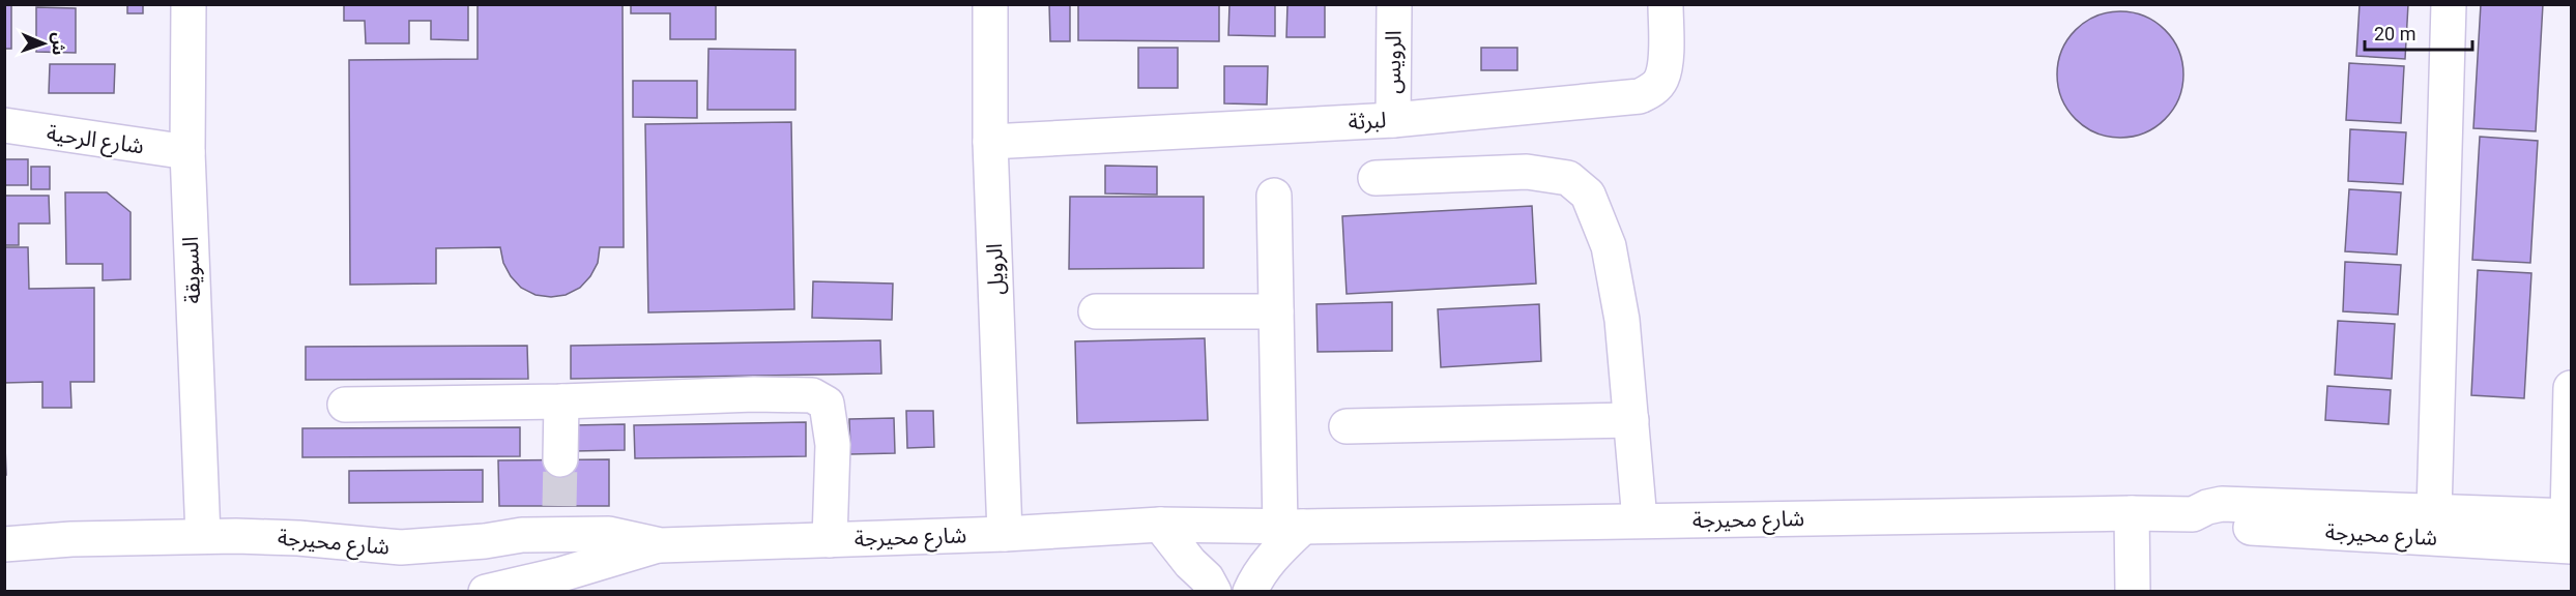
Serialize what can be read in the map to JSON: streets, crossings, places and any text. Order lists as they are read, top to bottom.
{
  "streets": {
    "street": [
      "الرويس",
      "لبرثة",
      "شارع الرحية",
      "الرويل",
      "السويقة",
      "شارع محيرجة"
    ]
  },
  "crossings": [
    ["الرويس", "لبرثة"],
    ["لبرثة", "الرويل"],
    ["شارع الرحية", "السويقة"],
    ["الرويل", "شارع محيرجة"],
    ["السويقة", "شارع محيرجة"]
  ],
  "scale_bar": "20 m",
  "north": "right"
}
